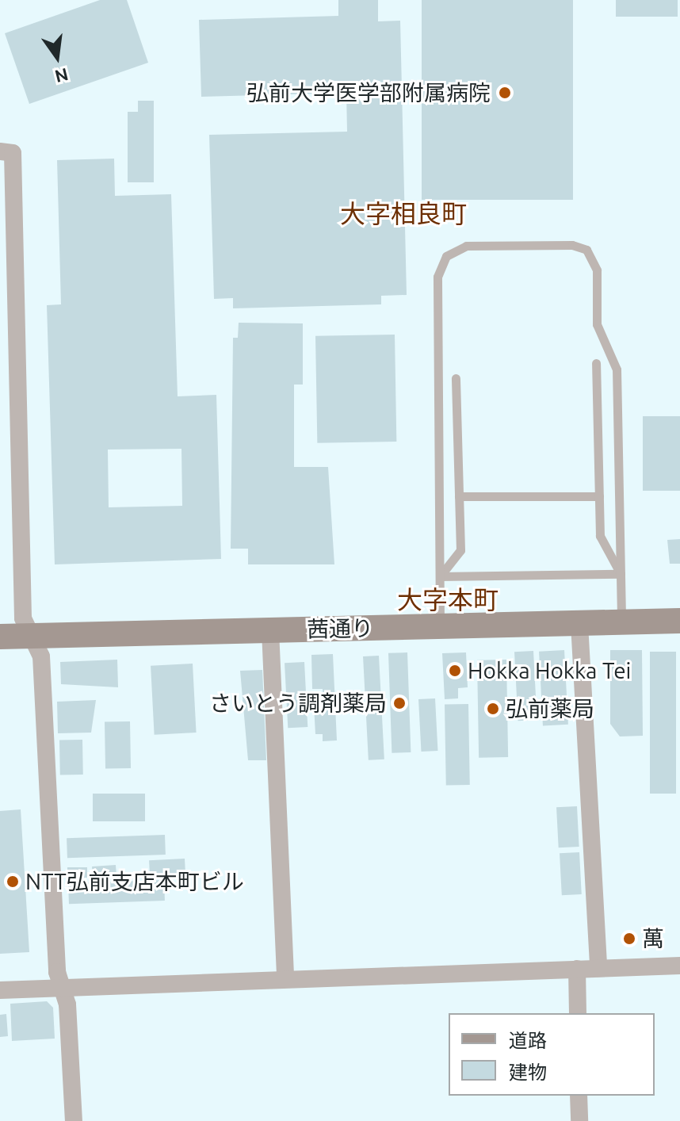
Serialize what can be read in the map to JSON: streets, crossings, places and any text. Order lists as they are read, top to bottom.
{
  "streets": {
    "street": ["茜通り"]
  },
  "districts": ["大字相良町", "大字本町"],
  "places": [
    "弘前大学医学部附属病院",
    "Hokka Hokka Tei",
    "さいとう調剤薬局",
    "弘前薬局",
    "NTT弘前支店本町ビル",
    "萬"
  ],
  "legend": ["道路", "建物"],
  "north": "bottom"
}
